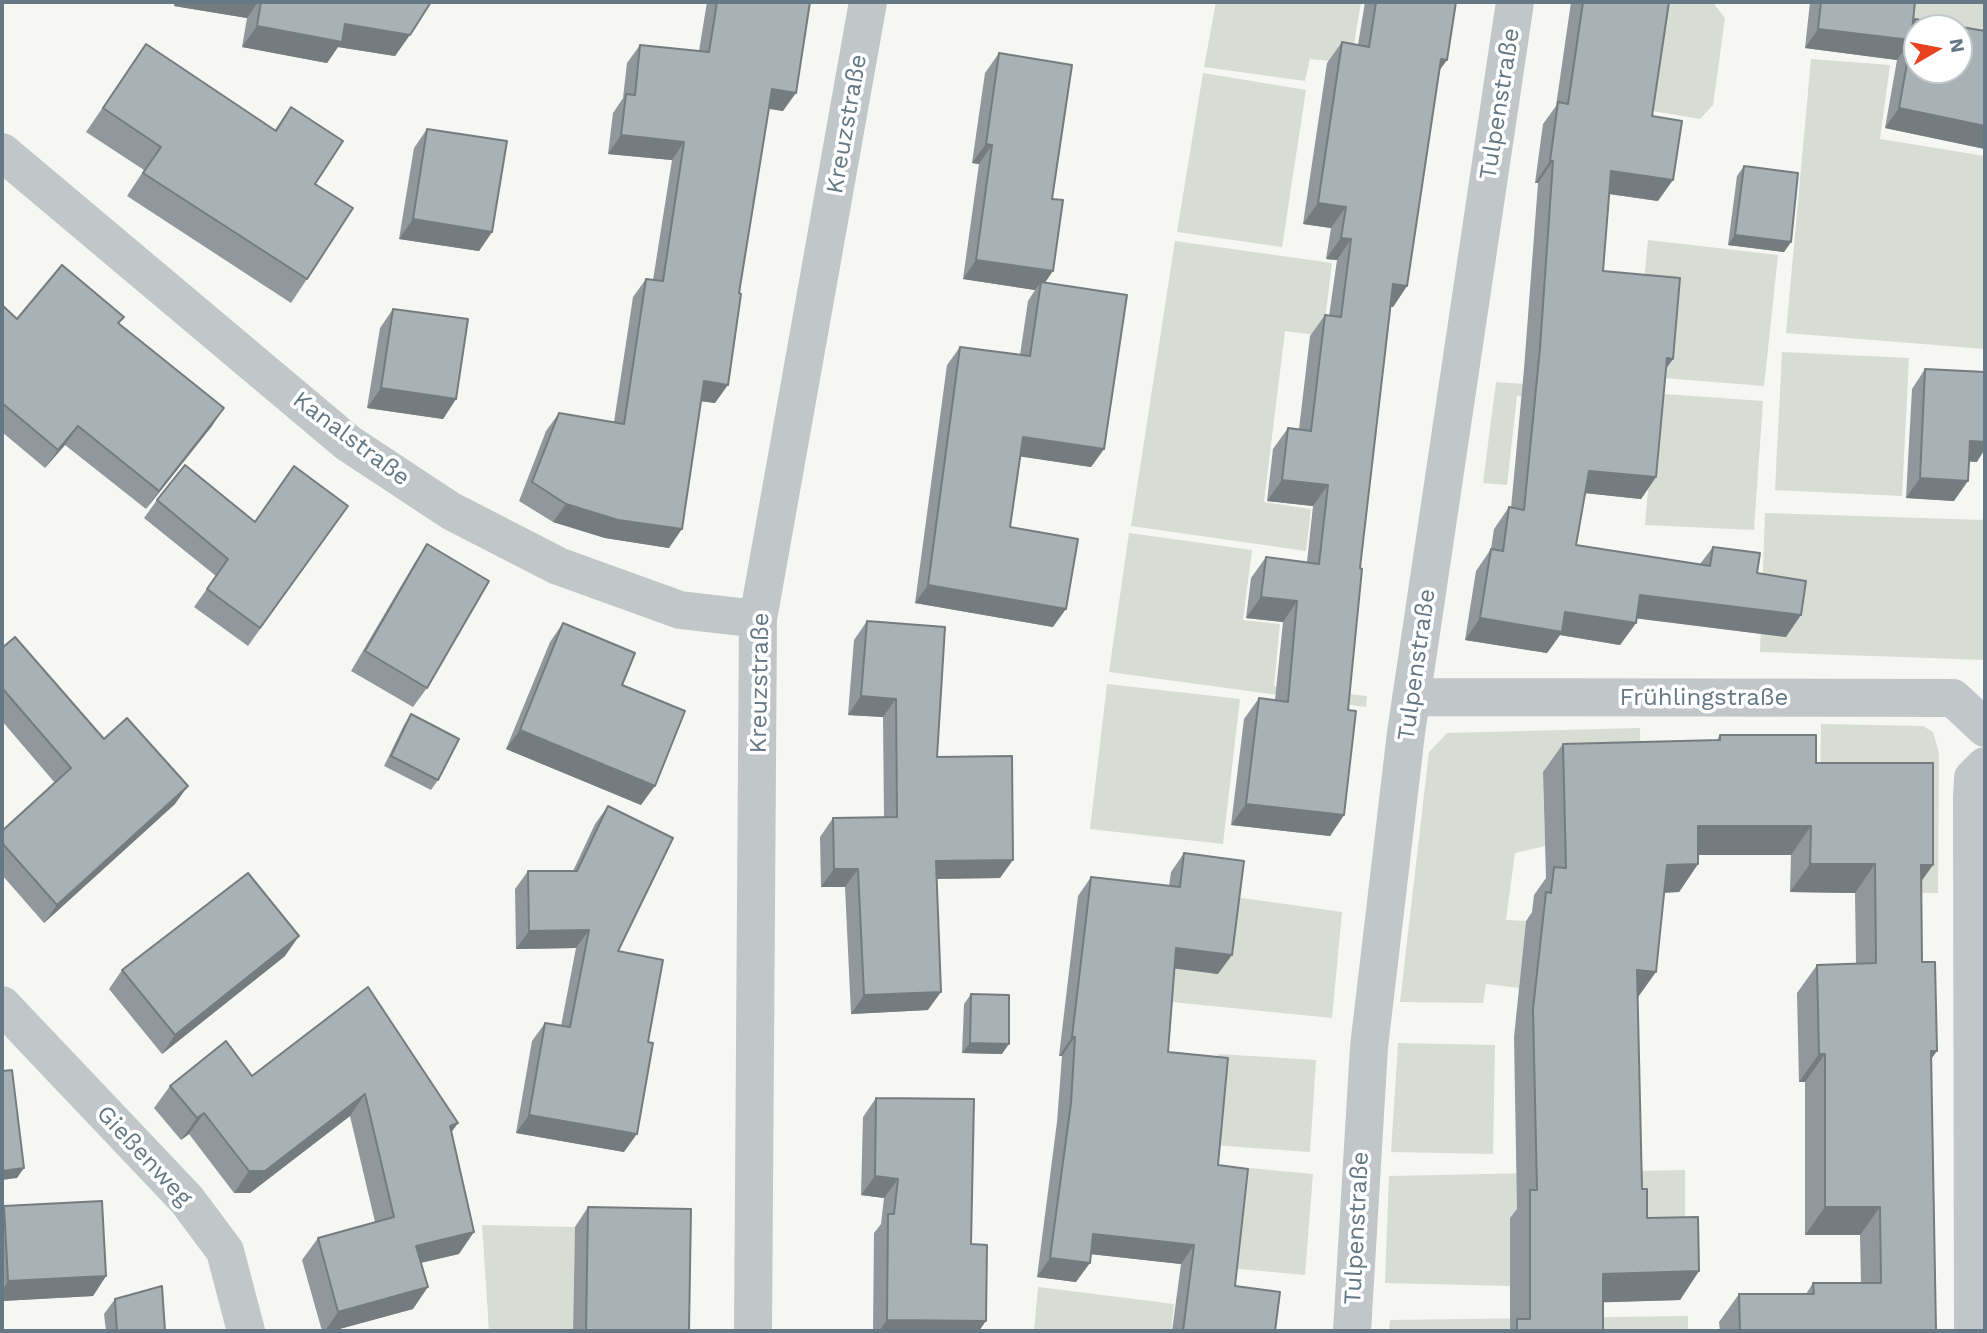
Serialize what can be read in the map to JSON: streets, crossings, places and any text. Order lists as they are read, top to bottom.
{
  "streets": {
    "street": [
      "Tulpenstraße",
      "Kreuzstraße",
      "Kanalstraße",
      "Frühlingstraße",
      "Gießenweg"
    ]
  },
  "crossings": [
    ["Tulpenstraße", "Frühlingstraße"],
    ["Kreuzstraße", "Kanalstraße"]
  ],
  "north": "right"
}
